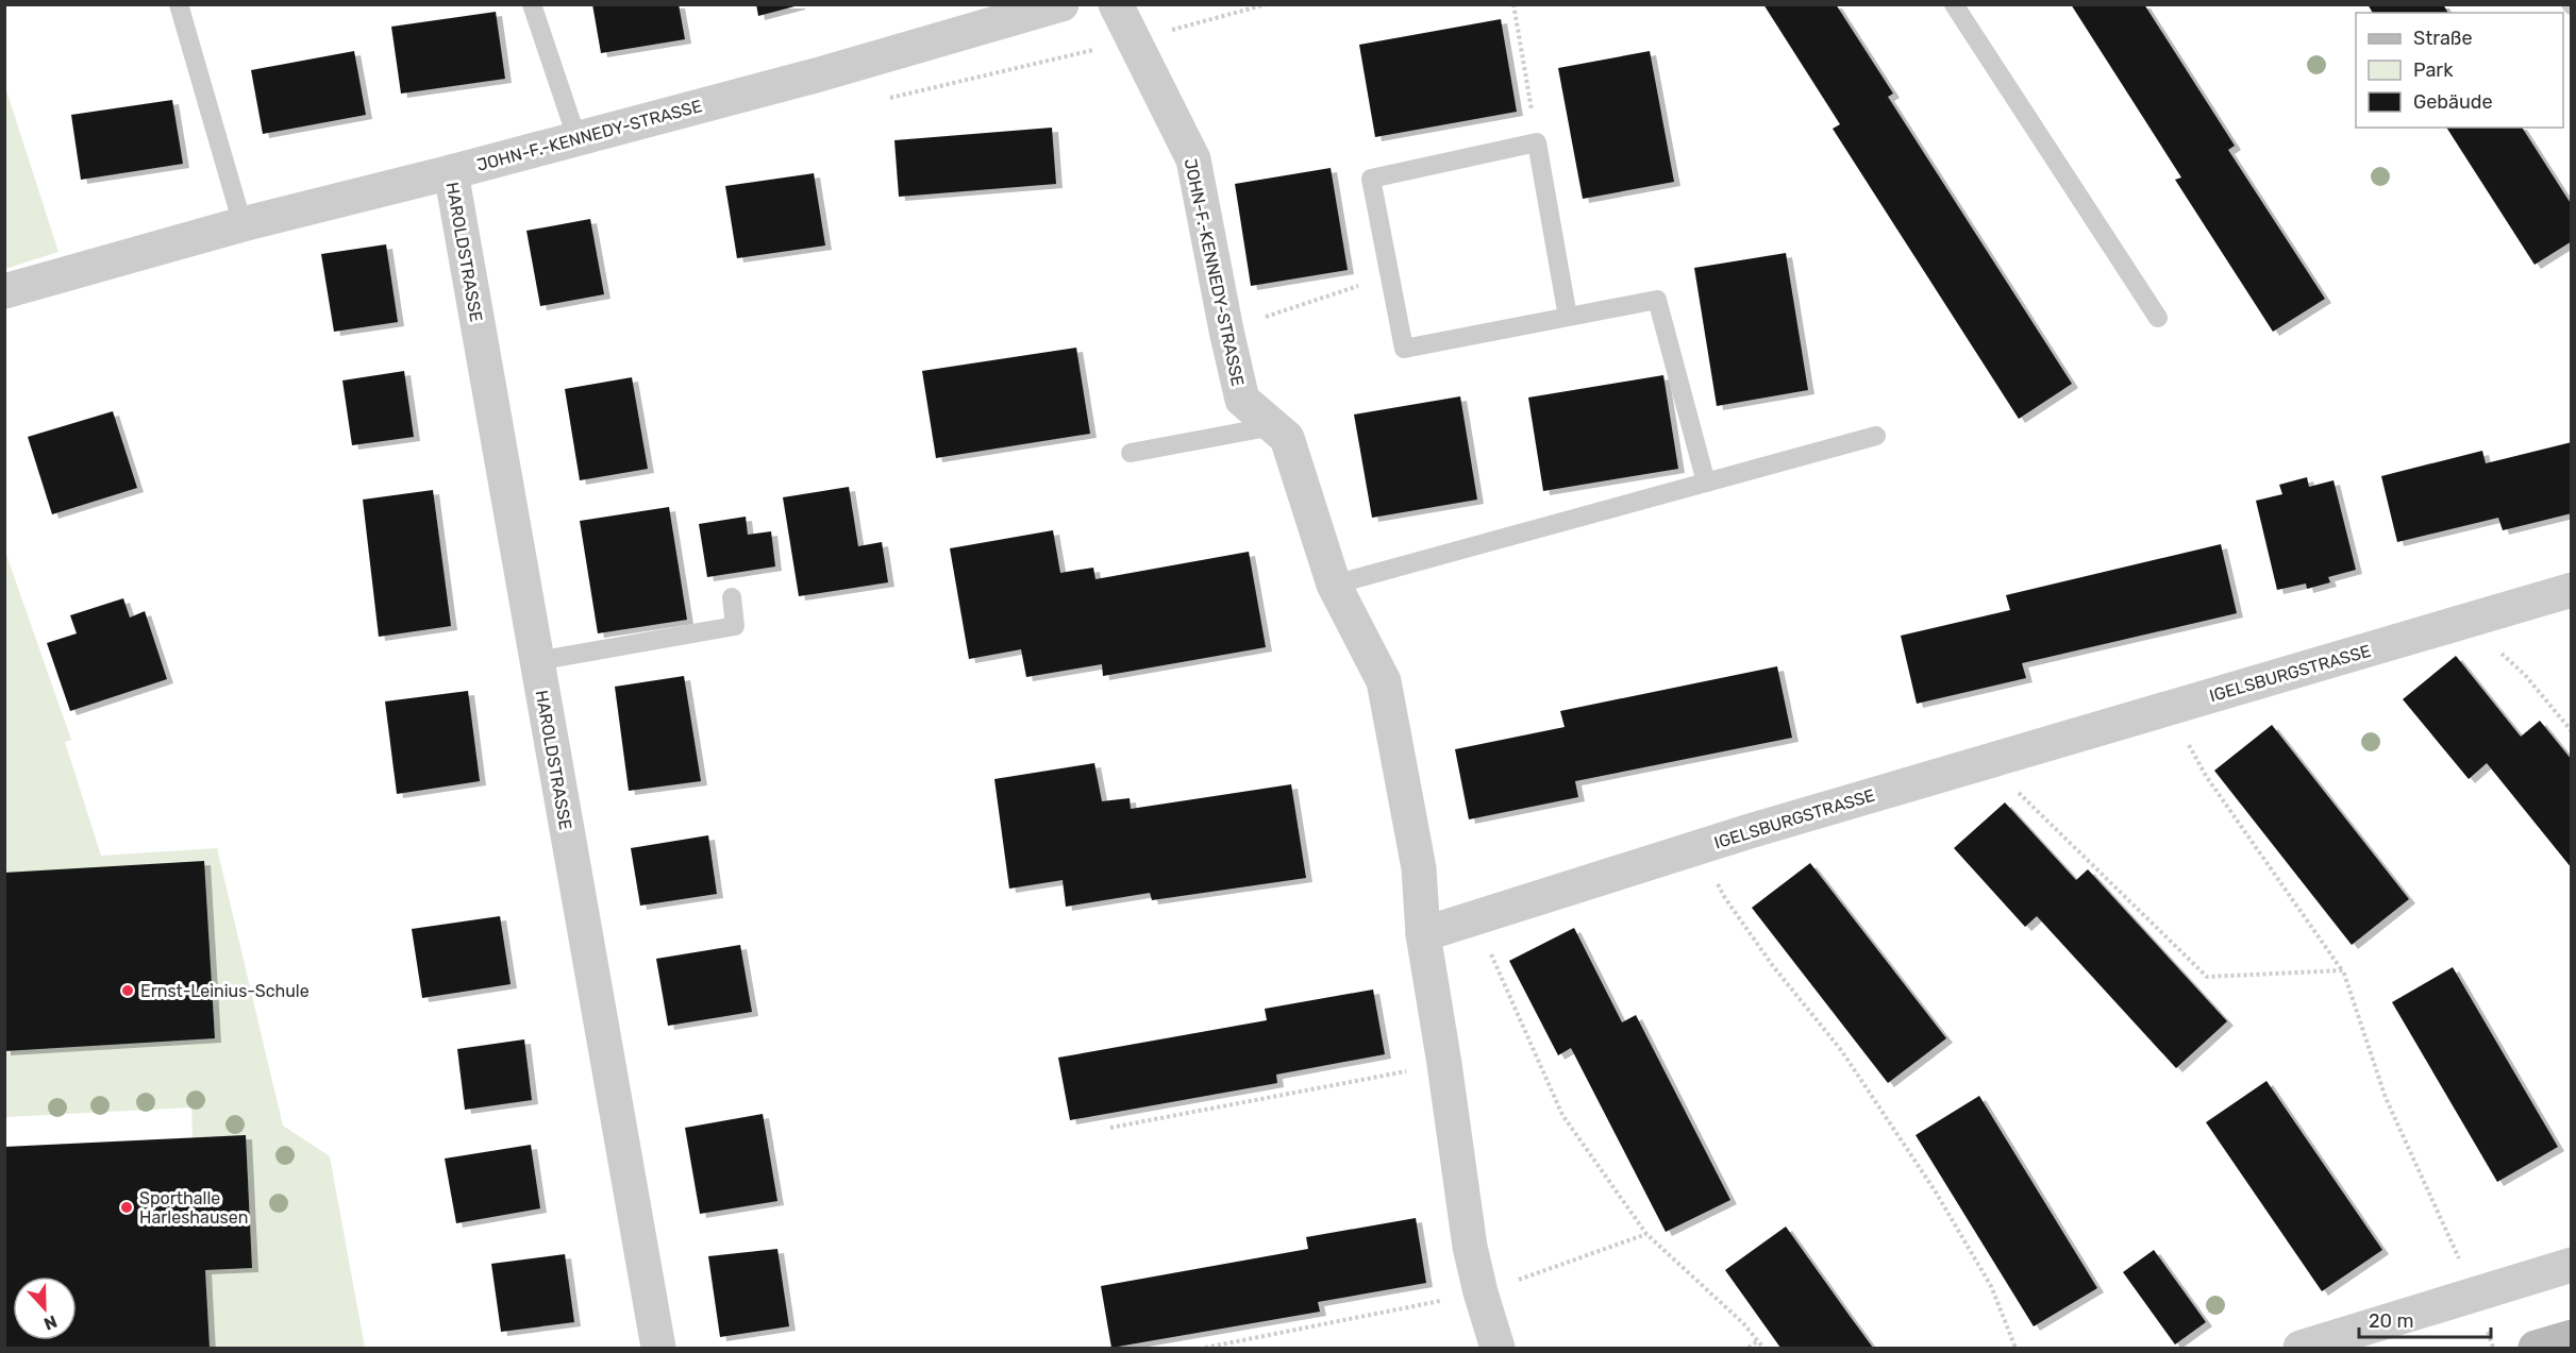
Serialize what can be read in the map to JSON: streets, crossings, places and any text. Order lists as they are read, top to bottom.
{
  "streets": {
    "street": ["JOHN-F.-KENNEDY-STRASSE", "HAROLDSTRASSE", "IGELSBURGSTRASSE"]
  },
  "crossings": [
    ["JOHN-F.-KENNEDY-STRASSE", "HAROLDSTRASSE"],
    ["JOHN-F.-KENNEDY-STRASSE", "IGELSBURGSTRASSE"]
  ],
  "places": ["Ernst-Leinius-Schule", "Sporthalle Harleshausen"],
  "legend": ["Straße", "Park", "Gebäude"],
  "scale_bar": "20 m",
  "north": "bottom"
}
